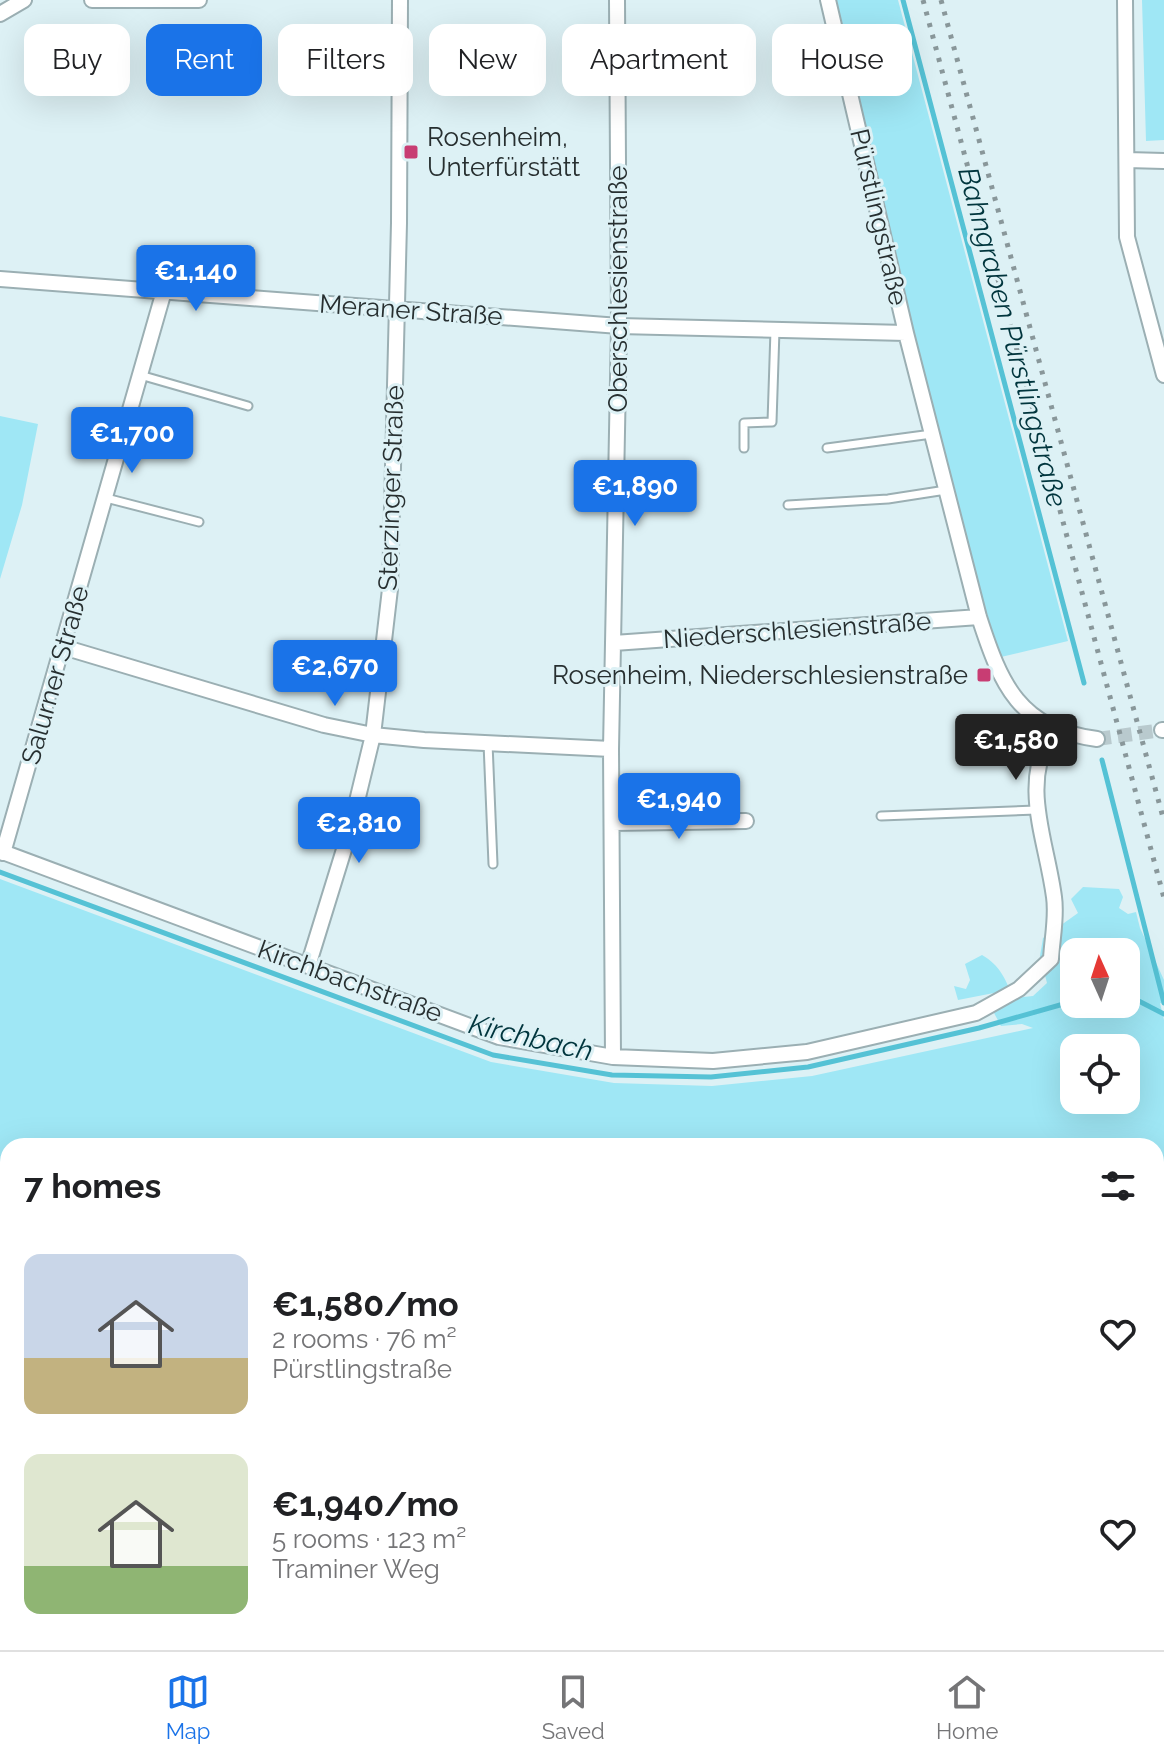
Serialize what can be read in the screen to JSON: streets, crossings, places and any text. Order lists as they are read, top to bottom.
{
  "streets": {
    "street": [
      "Pürstlingstraße",
      "Oberschlesienstraße",
      "Meraner Straße",
      "Sterzinger Straße",
      "Niederschlesienstraße",
      "Salurner Straße",
      "Kirchbachstraße"
    ]
  },
  "crossings": [
    ["Pürstlingstraße", "Meraner Straße"],
    ["Pürstlingstraße", "Niederschlesienstraße"],
    ["Oberschlesienstraße", "Meraner Straße"],
    ["Oberschlesienstraße", "Niederschlesienstraße"],
    ["Oberschlesienstraße", "Kirchbachstraße"],
    ["Meraner Straße", "Sterzinger Straße"],
    ["Meraner Straße", "Salurner Straße"],
    ["Sterzinger Straße", "Kirchbachstraße"],
    ["Salurner Straße", "Kirchbachstraße"]
  ],
  "water": ["Bahngraben Pürstlingstraße", "Kirchbach"],
  "places": {
    "transit": ["Rosenheim, Unterfürstätt", "Rosenheim, Niederschlesienstraße"]
  },
  "north": "top",
  "page": {
    "chip": [
      "Buy",
      "Rent",
      "Filters",
      "New",
      "Apartment",
      "House"
    ],
    "price": [
      "€1,140",
      "€1,700",
      "€1,890",
      "€2,670",
      "€1,580",
      "€1,940",
      "€2,810"
    ],
    "heading": "7 homes",
    "list": [
      {
        "name": "€1,580/mo",
        "note": "2 rooms · 76 m² · Pürstlingstraße"
      },
      {
        "name": "€1,940/mo",
        "note": "5 rooms · 123 m² · Traminer Weg"
      }
    ],
    "tabs": ["Map", "Saved", "Home"]
  }
}
